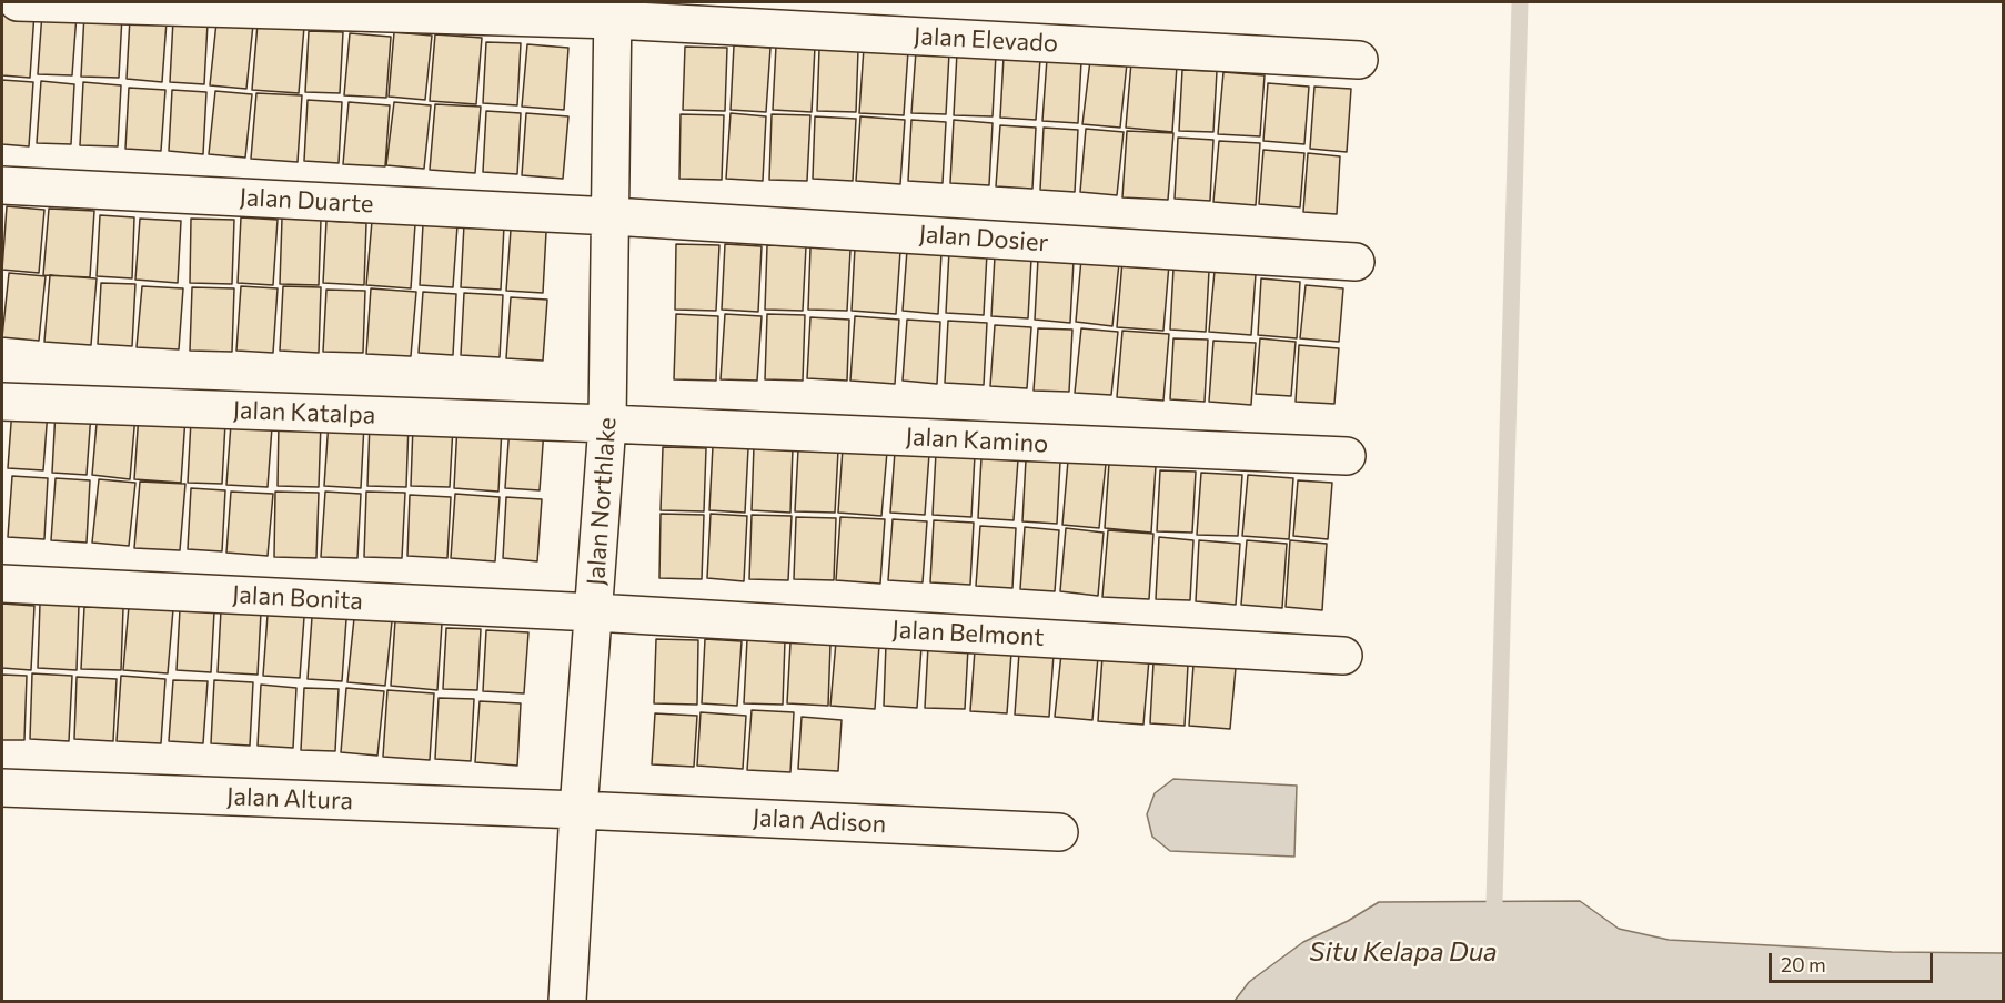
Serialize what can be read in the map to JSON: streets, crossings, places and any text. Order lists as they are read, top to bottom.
{
  "streets": {
    "street": [
      "Jalan Elevado",
      "Jalan Duarte",
      "Jalan Dosier",
      "Jalan Katalpa",
      "Jalan Kamino",
      "Jalan Northlake",
      "Jalan Bonita",
      "Jalan Belmont",
      "Jalan Altura",
      "Jalan Adison"
    ]
  },
  "crossings": [
    ["Jalan Elevado", "Jalan Northlake"],
    ["Jalan Duarte", "Jalan Dosier"],
    ["Jalan Duarte", "Jalan Northlake"],
    ["Jalan Dosier", "Jalan Northlake"],
    ["Jalan Katalpa", "Jalan Kamino"],
    ["Jalan Katalpa", "Jalan Northlake"],
    ["Jalan Kamino", "Jalan Northlake"],
    ["Jalan Northlake", "Jalan Bonita"],
    ["Jalan Northlake", "Jalan Belmont"],
    ["Jalan Northlake", "Jalan Altura"],
    ["Jalan Northlake", "Jalan Adison"],
    ["Jalan Bonita", "Jalan Belmont"],
    ["Jalan Altura", "Jalan Adison"]
  ],
  "water": ["Situ Kelapa Dua"],
  "scale_bar": "20 m"
}
